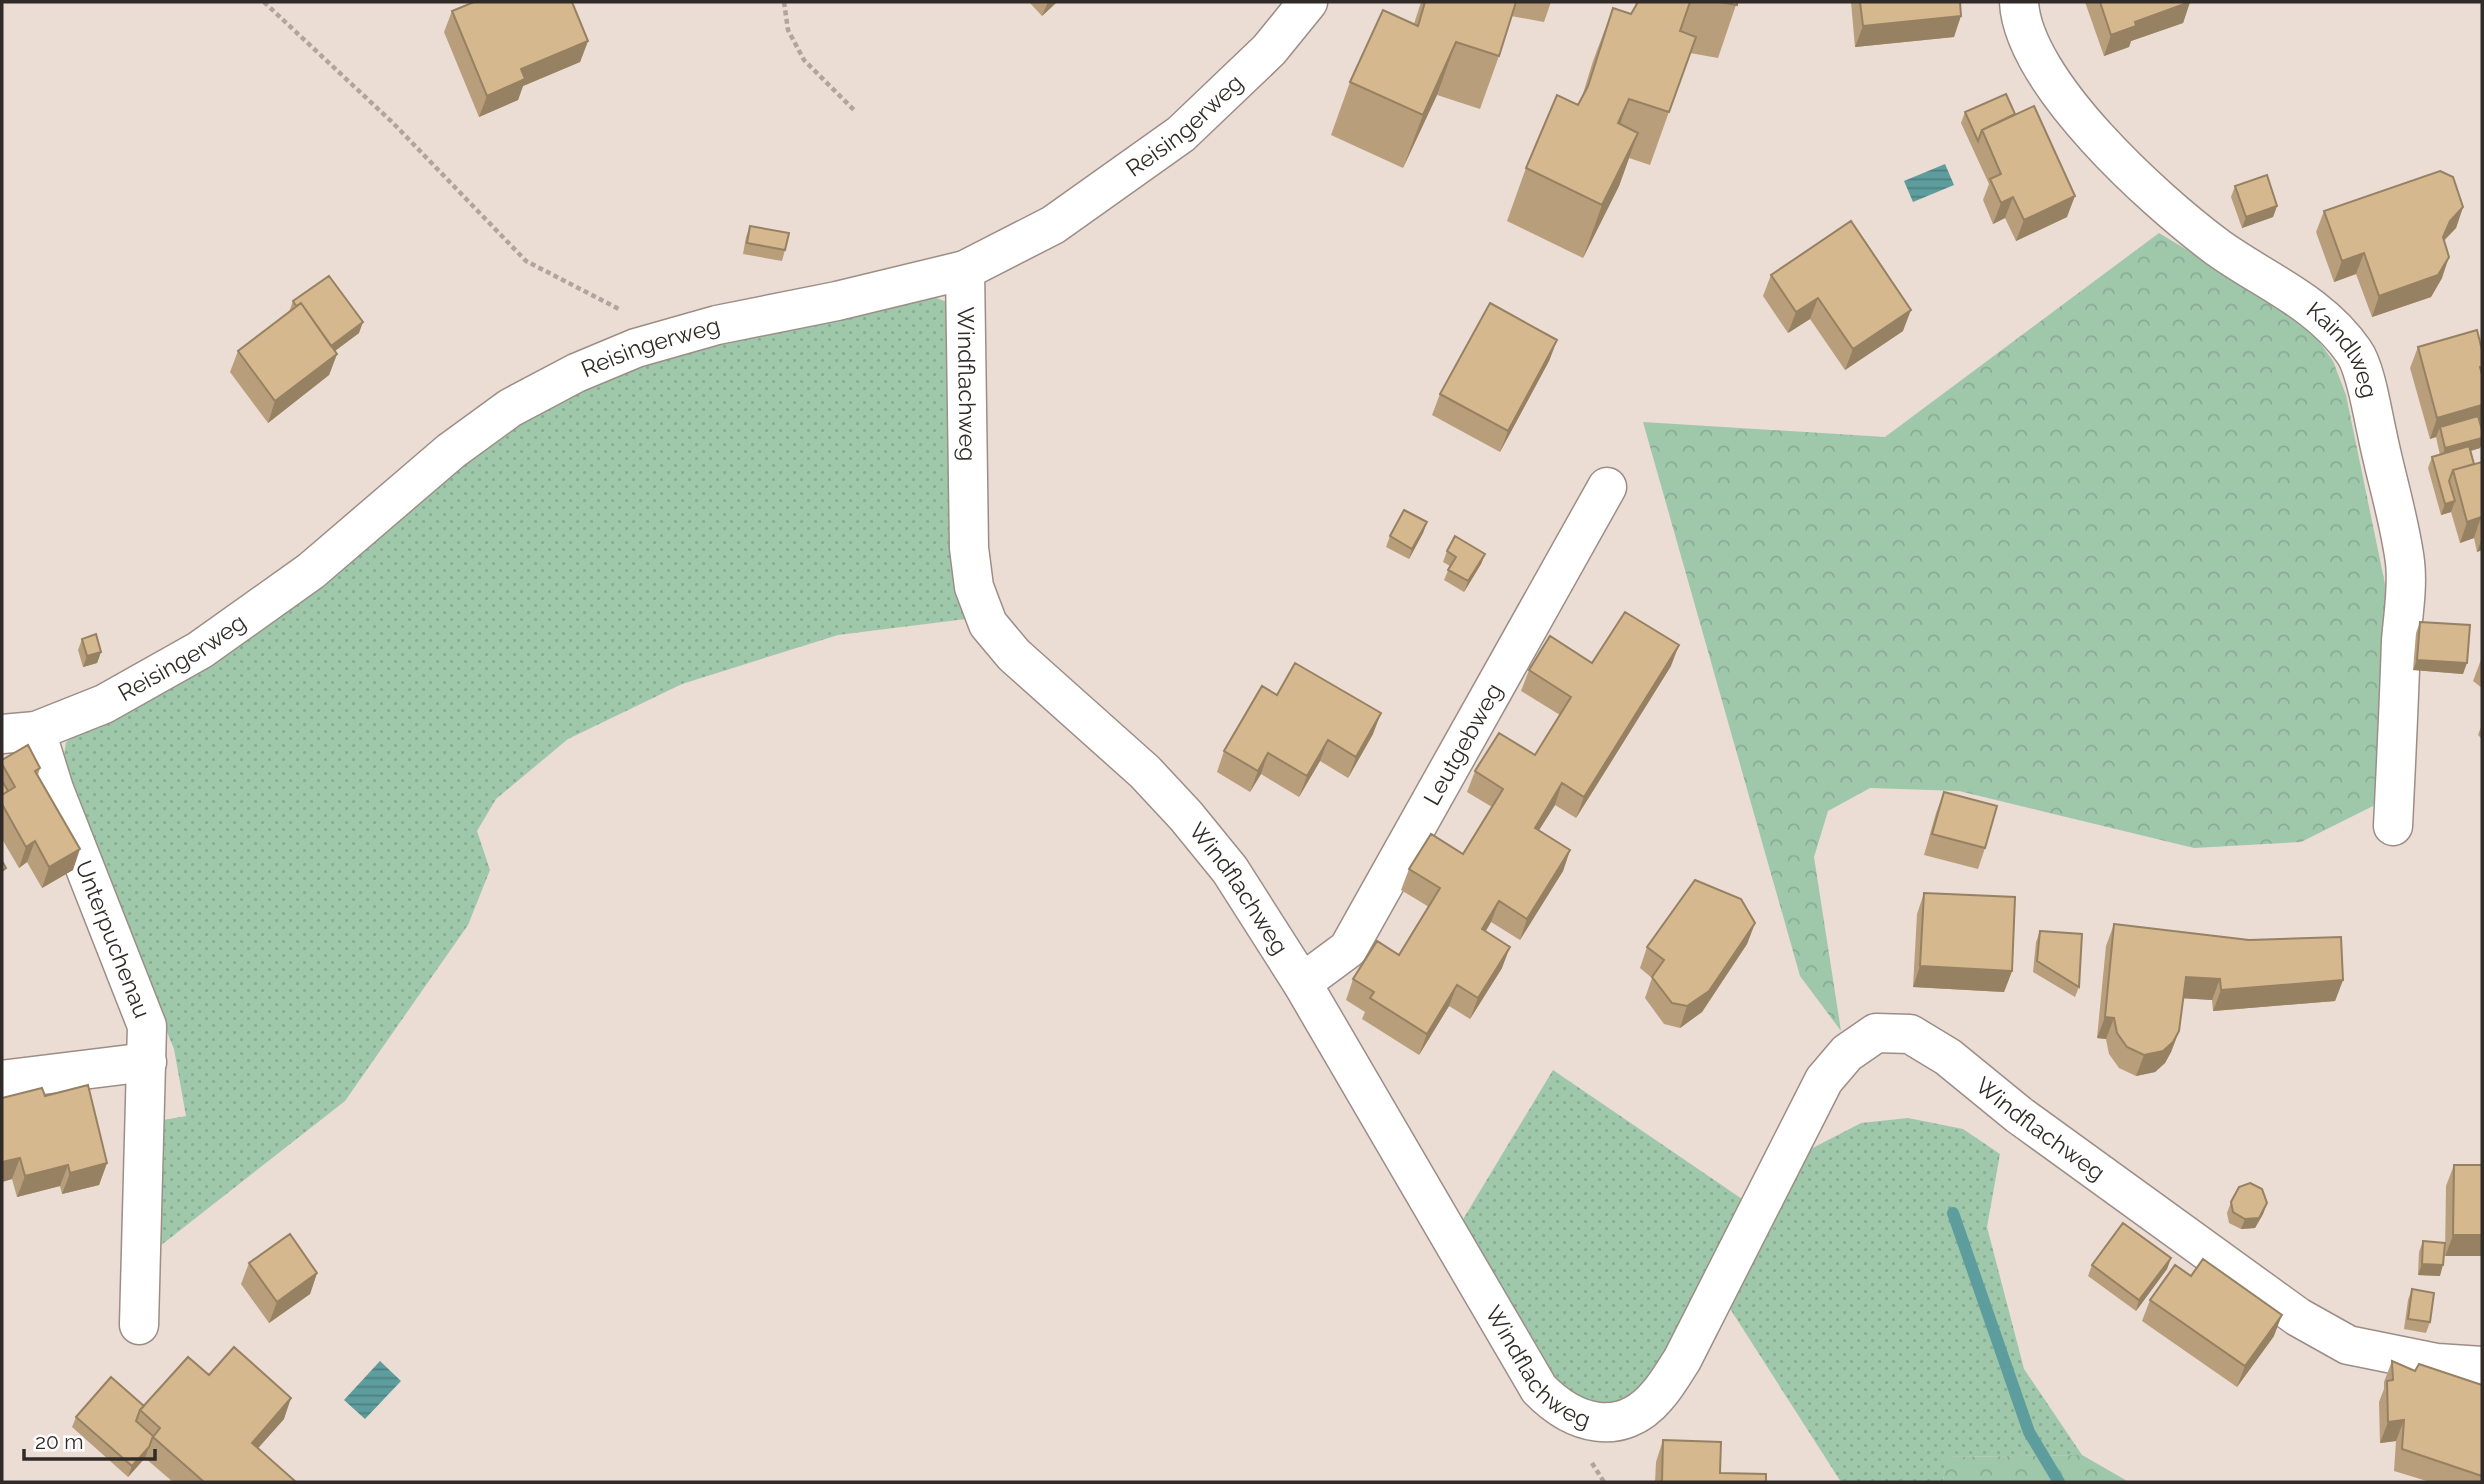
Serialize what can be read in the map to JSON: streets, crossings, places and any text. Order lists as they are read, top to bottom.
{
  "streets": {
    "street": [
      "Reisingerweg",
      "Kaindlweg",
      "Windflachweg",
      "Leutgebweg",
      "Unterpuchenau"
    ]
  },
  "crossings": [
    ["Reisingerweg", "Windflachweg"],
    ["Reisingerweg", "Unterpuchenau"],
    ["Windflachweg", "Leutgebweg"]
  ],
  "scale_bar": "20 m"
}
